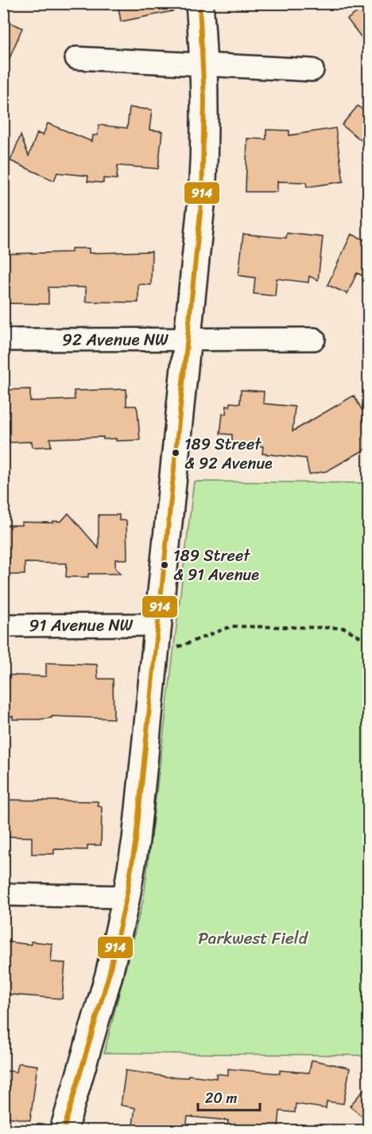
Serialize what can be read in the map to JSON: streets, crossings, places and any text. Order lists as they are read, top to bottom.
{
  "streets": {
    "street": ["92 Avenue NW", "91 Avenue NW"]
  },
  "parks": ["Parkwest Field"],
  "places": ["189 Street & 92 Avenue", "189 Street & 91 Avenue"],
  "lines": ["transit line 914"],
  "scale_bar": "20 m"
}
